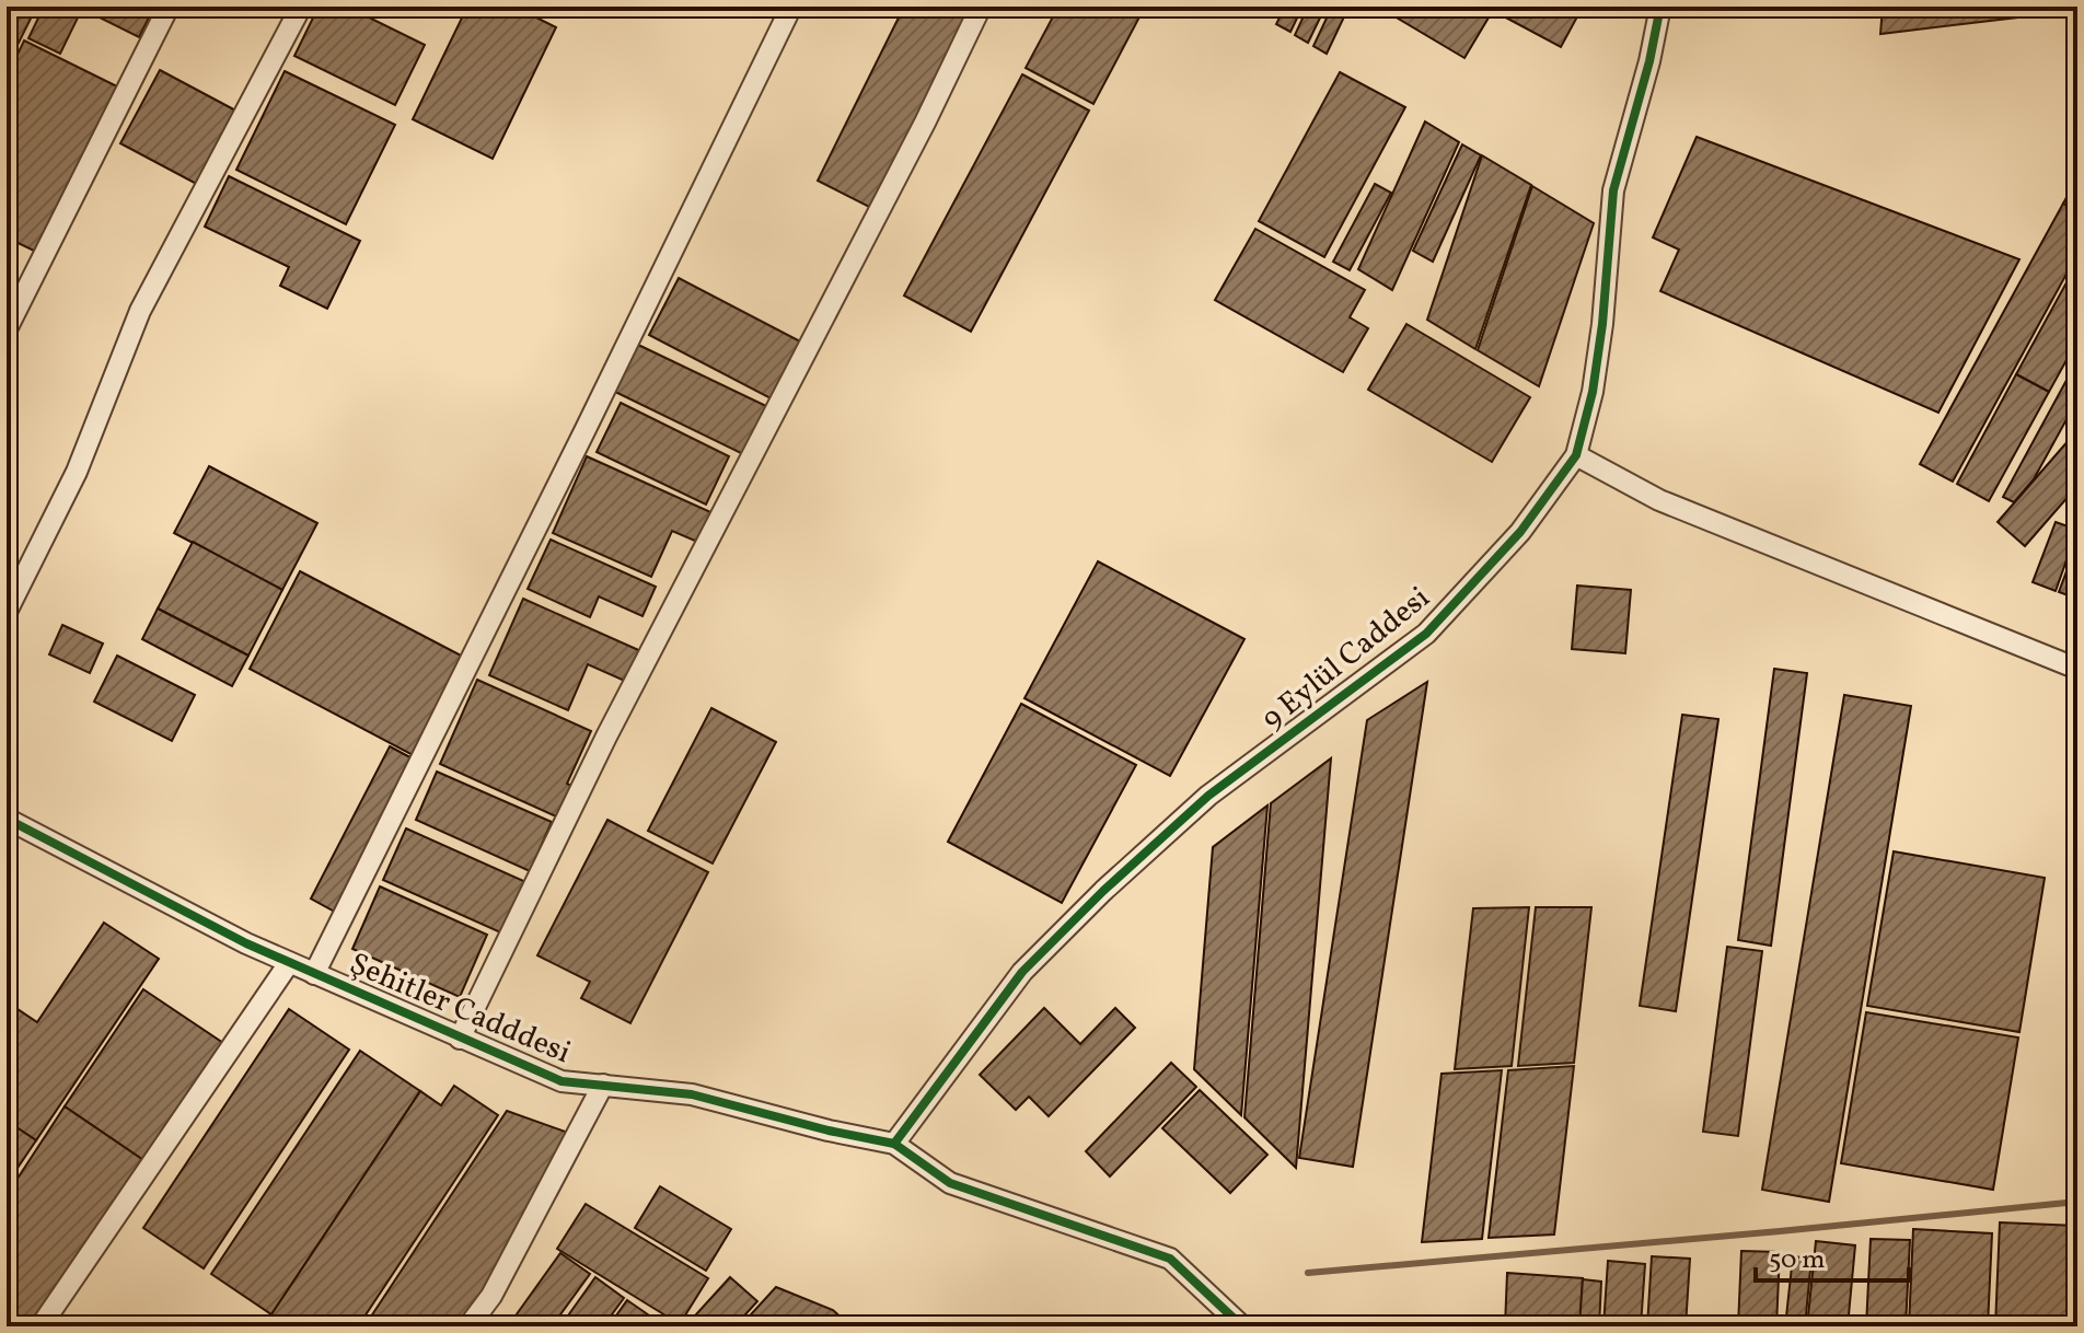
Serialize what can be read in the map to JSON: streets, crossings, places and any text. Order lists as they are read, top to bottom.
{
  "streets": {
    "street": ["9 Eylül Caddesi", "Şehitler Cadddesi"]
  },
  "crossings": [
    ["9 Eylül Caddesi", "Şehitler Cadddesi"]
  ],
  "scale_bar": "50 m"
}
